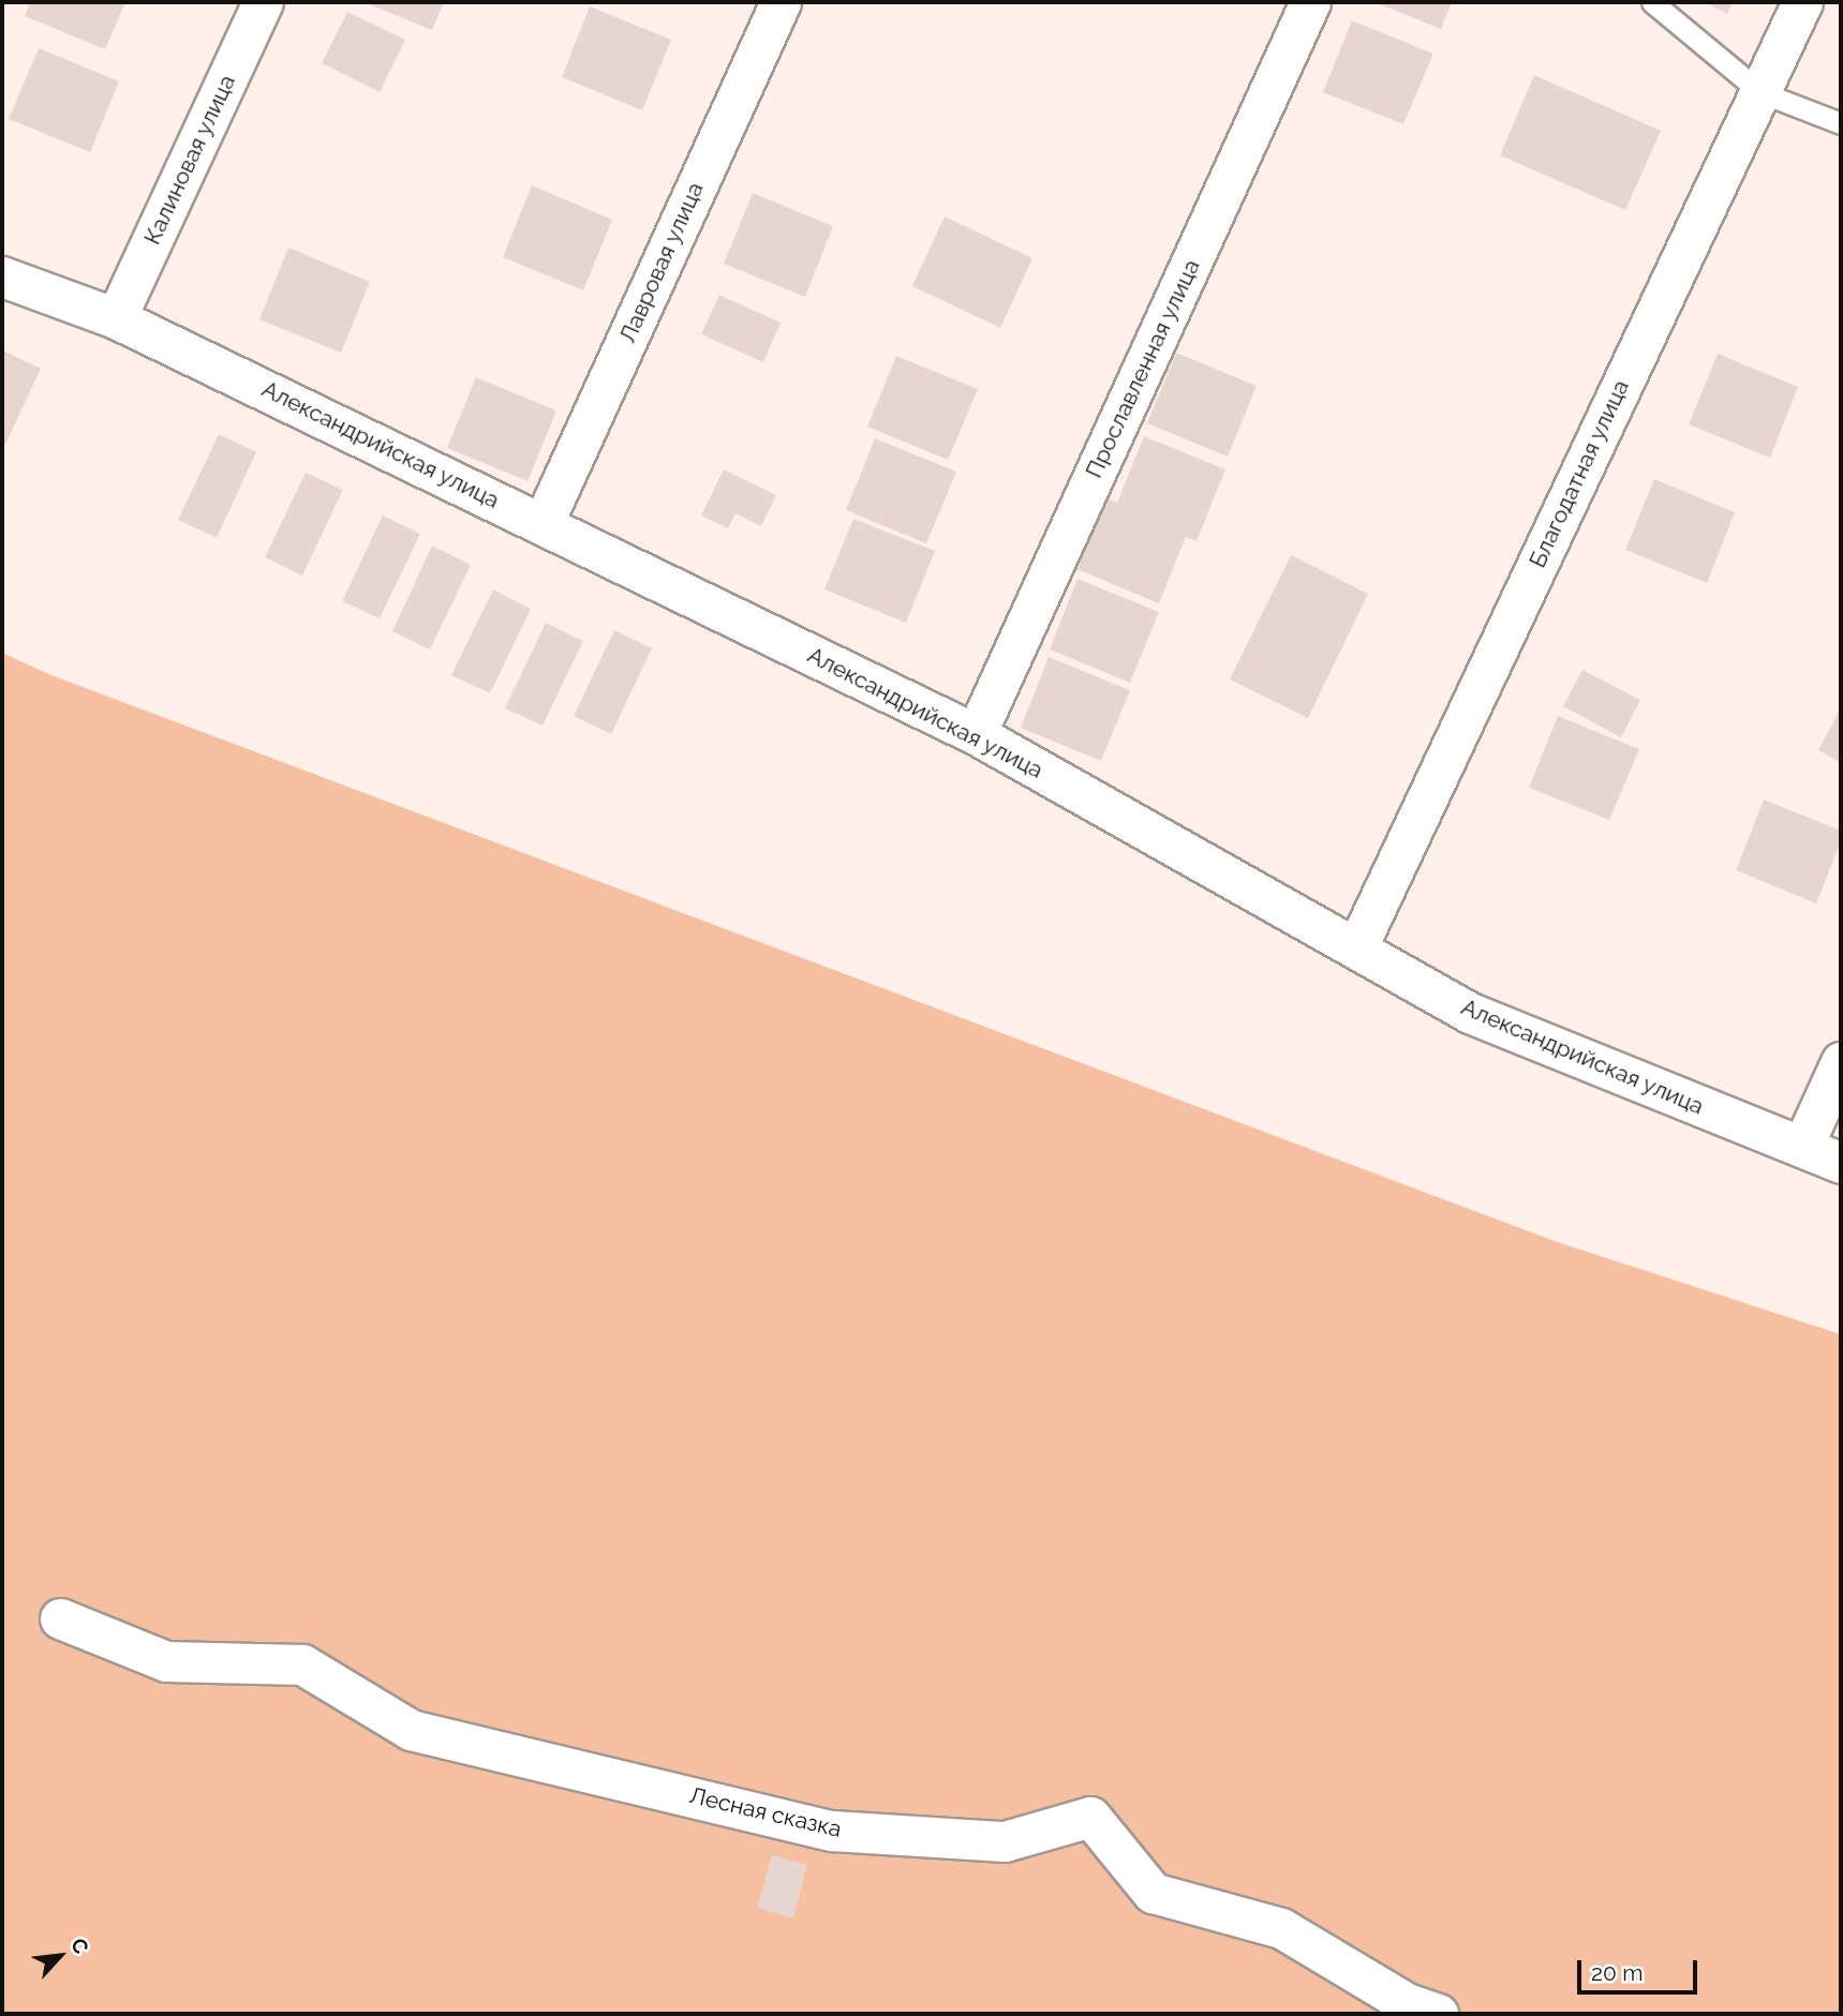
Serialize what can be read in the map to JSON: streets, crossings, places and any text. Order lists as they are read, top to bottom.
{
  "streets": {
    "street": [
      "Калиновая улица",
      "Лавровая улица",
      "Прославленная улица",
      "Александрийская улица",
      "Благодатная улица",
      "Лесная сказка"
    ]
  },
  "crossings": [
    ["Калиновая улица", "Александрийская улица"],
    ["Лавровая улица", "Александрийская улица"],
    ["Прославленная улица", "Александрийская улица"],
    ["Александрийская улица", "Благодатная улица"]
  ],
  "scale_bar": "20 m",
  "north": "top right"
}
